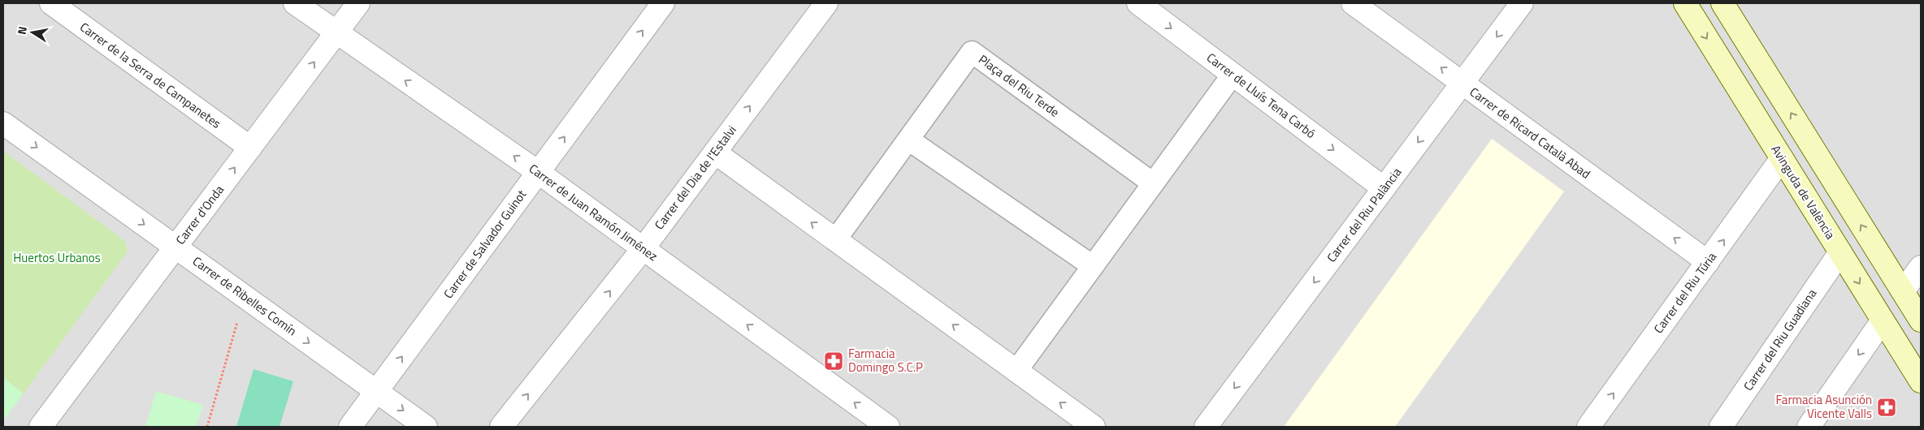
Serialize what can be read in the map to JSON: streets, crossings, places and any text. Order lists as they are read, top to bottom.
{
  "streets": {
    "main road": ["Avinguda de València"],
    "street": [
      "Carrer de la Serra de Campanetes",
      "Plaça del Riu Terde",
      "Carrer de Lluís Tena Carbó",
      "Carrer de Ricard Català Abad",
      "Carrer del Dia de l'Estalvi",
      "Carrer de Juan Ramón Jiménez",
      "Carrer d'Onda",
      "Carrer del Riu Palància",
      "Carrer de Salvador Guinot",
      "Carrer del Riu Túria",
      "Carrer de Ribelles Comín",
      "Carrer del Riu Guadiana"
    ]
  },
  "crossings": [
    ["Carrer de la Serra de Campanetes", "Carrer d'Onda"],
    ["Carrer de Lluís Tena Carbó", "Carrer del Riu Palància"],
    ["Carrer de Ricard Català Abad", "Carrer del Riu Palància"],
    ["Carrer de Ricard Català Abad", "Carrer del Riu Túria"],
    ["Carrer del Dia de l'Estalvi", "Carrer de Juan Ramón Jiménez"],
    ["Avinguda de València", "Carrer del Riu Túria"],
    ["Avinguda de València", "Carrer del Riu Guadiana"],
    ["Carrer de Juan Ramón Jiménez", "Carrer d'Onda"],
    ["Carrer de Juan Ramón Jiménez", "Carrer de Salvador Guinot"],
    ["Carrer d'Onda", "Carrer de Ribelles Comín"],
    ["Carrer de Salvador Guinot", "Carrer de Ribelles Comín"]
  ],
  "one_way": [
    "Carrer de Lluís Tena Carbó",
    "Carrer de Ricard Català Abad",
    "Carrer del Dia de l'Estalvi",
    "Carrer d'Onda",
    "Carrer de Salvador Guinot",
    "Carrer de Ribelles Comín"
  ],
  "parks": ["Huertos Urbanos"],
  "places": {
    "pharmacy": ["Farmacia Domingo S.C.P", "Farmacia Asunción Vicente Valls"]
  },
  "north": "left"
}
